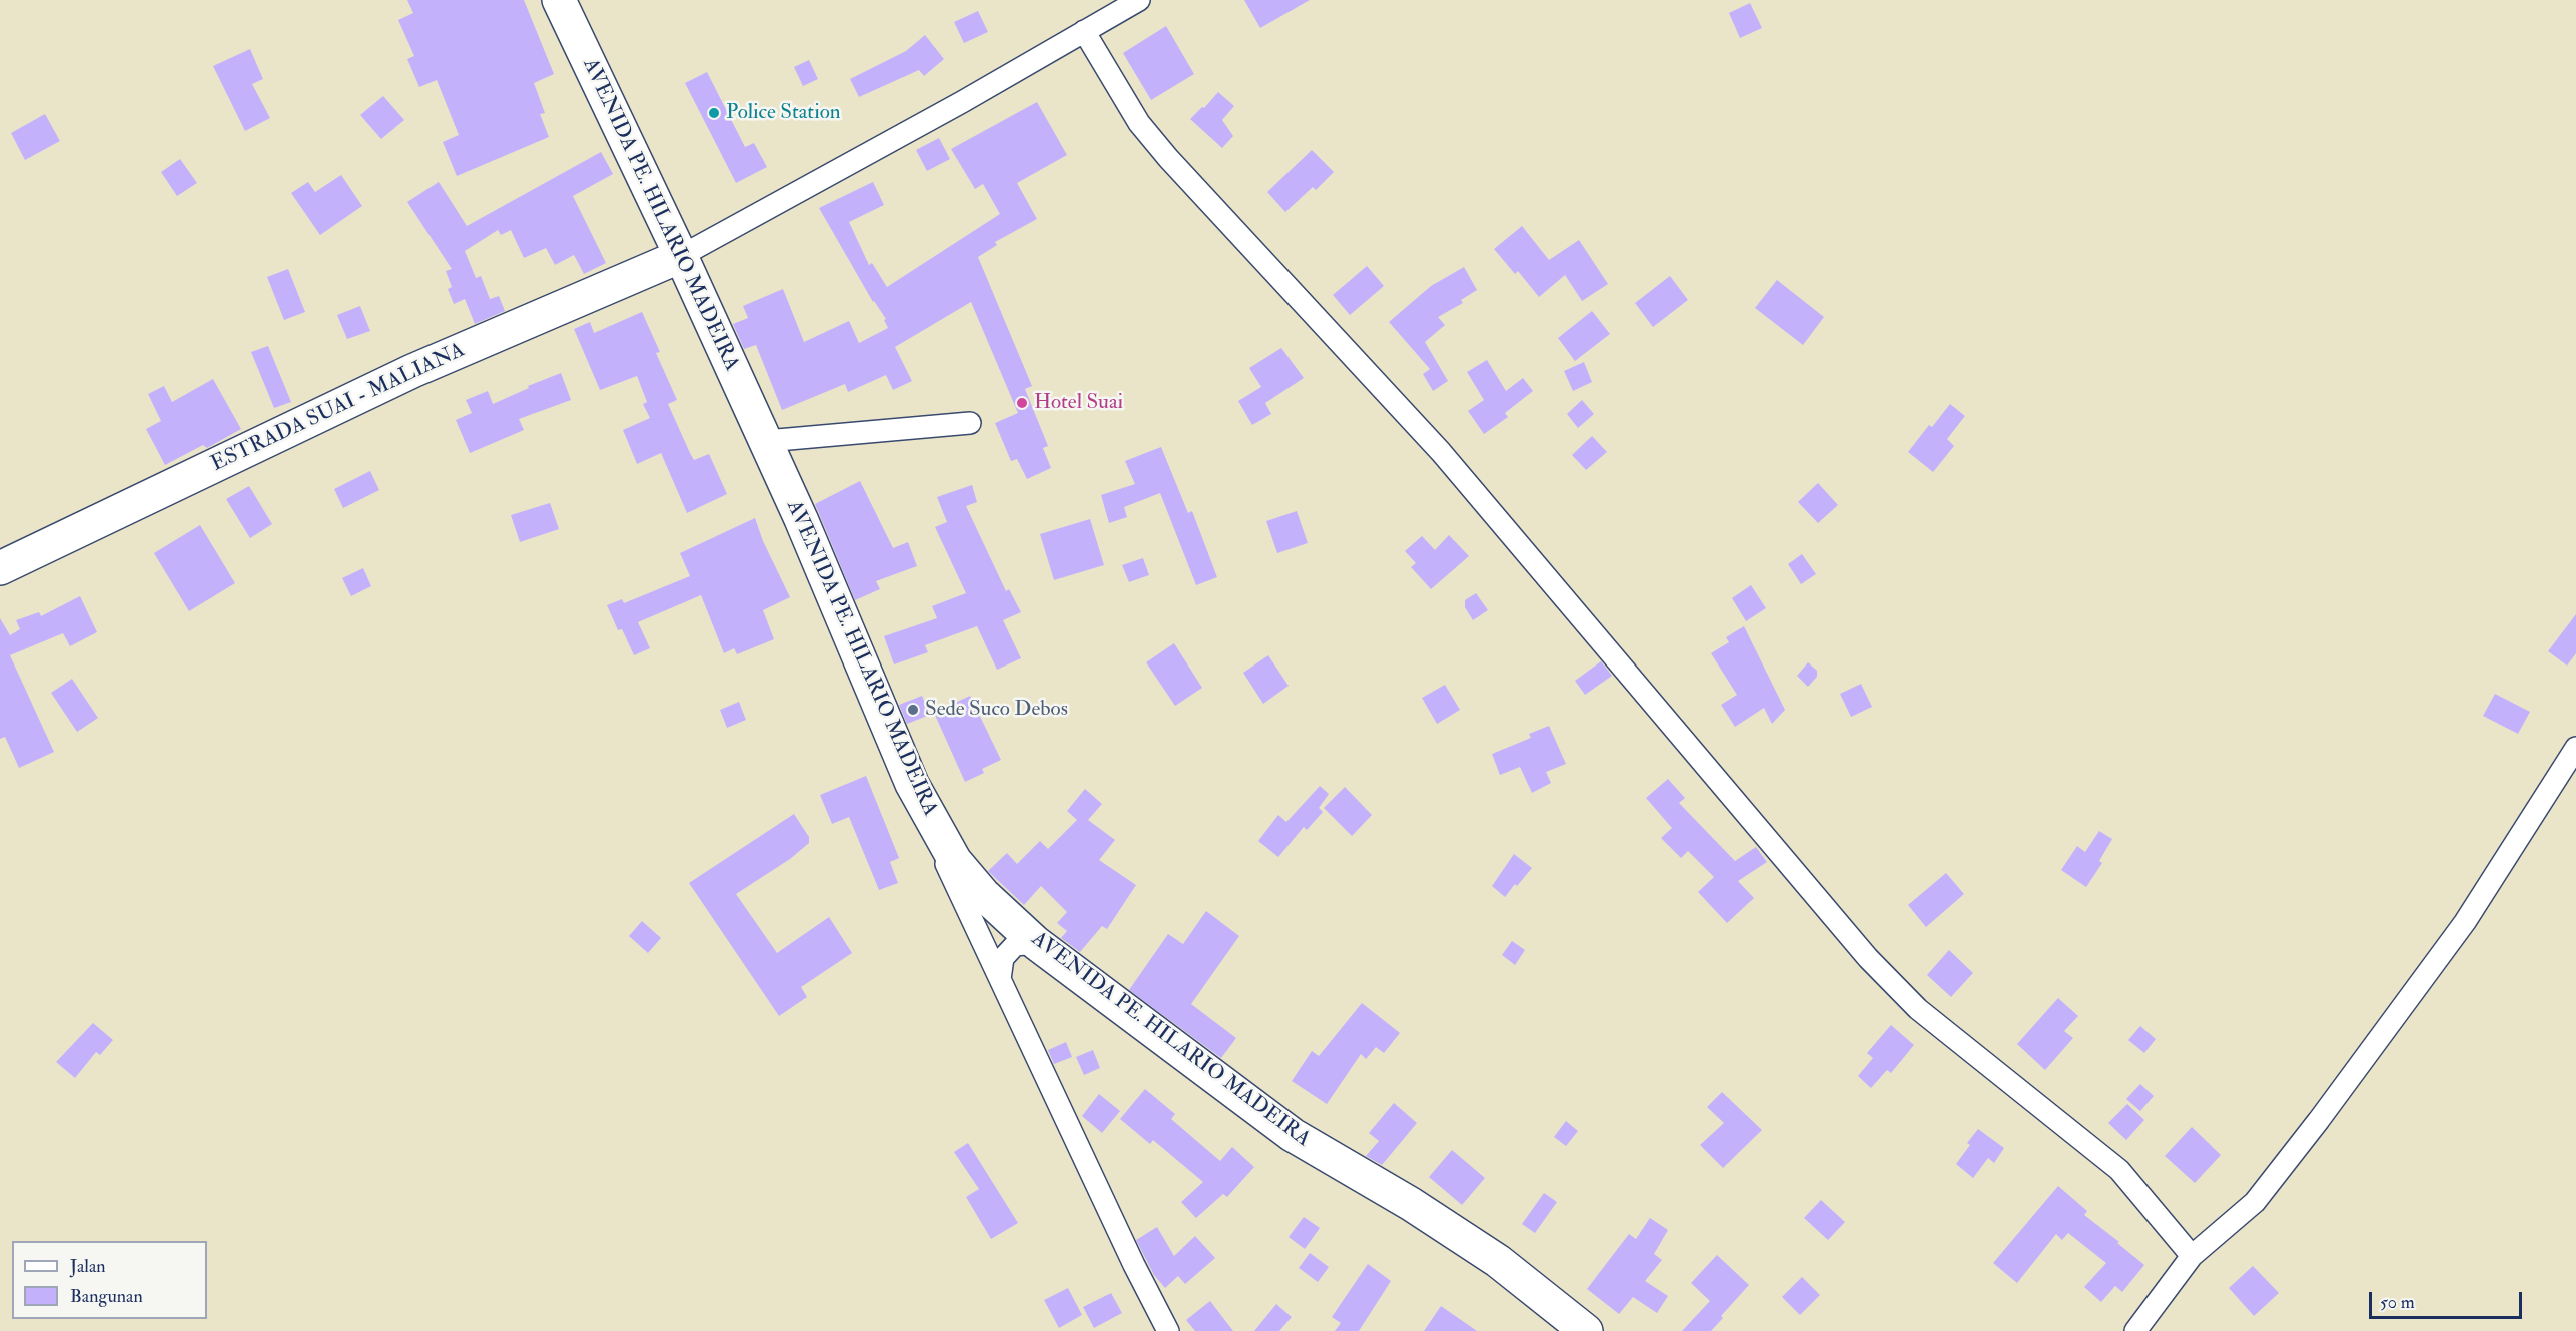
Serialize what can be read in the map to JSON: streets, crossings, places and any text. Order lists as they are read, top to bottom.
{
  "streets": {
    "main road": ["AVENIDA PE. HILARIO MADEIRA", "ESTRADA SUAI - MALIANA"]
  },
  "crossings": [
    ["AVENIDA PE. HILARIO MADEIRA", "ESTRADA SUAI - MALIANA"]
  ],
  "places": ["Police Station", "Hotel Suai", "Sede Suco Debos"],
  "legend": ["Jalan", "Bangunan"],
  "scale_bar": "50 m"
}
